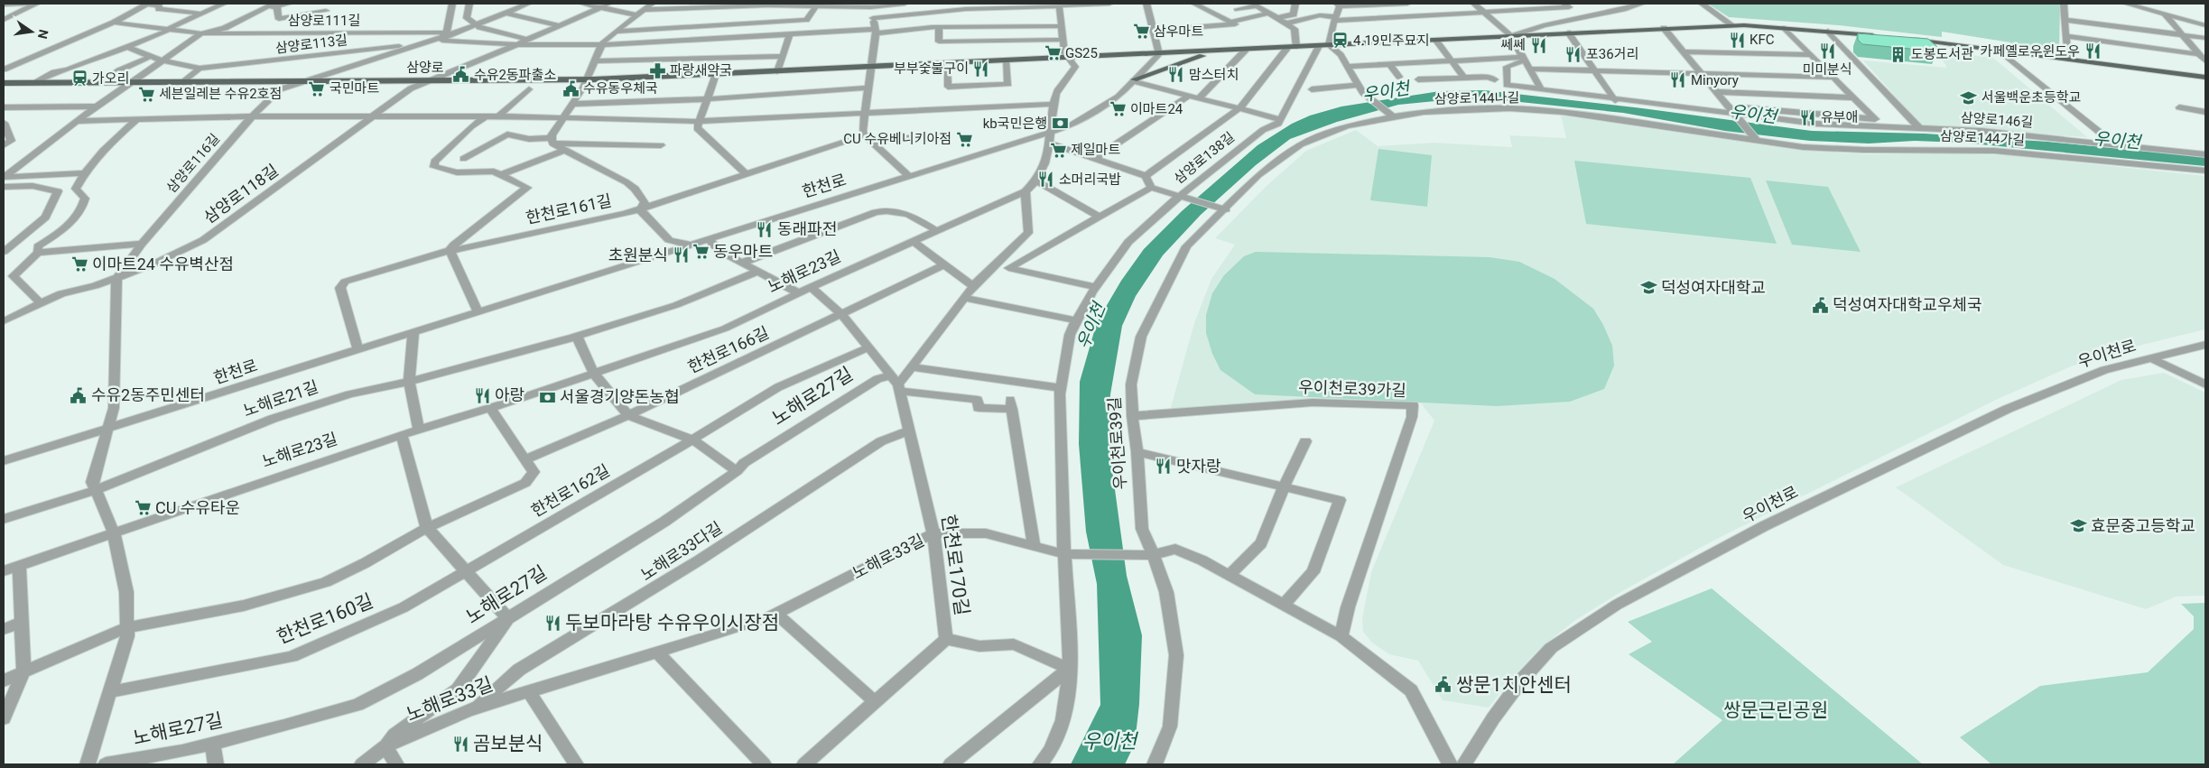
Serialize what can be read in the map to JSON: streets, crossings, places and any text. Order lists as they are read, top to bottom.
{
  "streets": {
    "main road": ["삼양로"],
    "street": [
      "삼양로111길",
      "삼양로113길",
      "삼양로144나길",
      "삼양로146길",
      "삼양로144가길",
      "삼양로138길",
      "삼양로116길",
      "한천로",
      "삼양로118길",
      "한천로161길",
      "노해로23길",
      "한천로166길",
      "우이천로",
      "우이천로39가길",
      "노해로27길",
      "노해로21길",
      "우이천로39길",
      "한천로162길",
      "노해로33다길",
      "노해로33길",
      "한천로170길",
      "한천로160길"
    ]
  },
  "crossings": [
    ["삼양로111길", "삼양로113길"],
    ["삼양로111길", "삼양로"],
    ["삼양로111길", "삼양로118길"],
    ["삼양로113길", "삼양로116길"],
    ["삼양로", "삼양로138길"],
    ["삼양로", "삼양로116길"],
    ["삼양로", "한천로"],
    ["삼양로", "삼양로118길"],
    ["삼양로144나길", "삼양로144가길"],
    ["삼양로144나길", "우이천로39길"],
    ["삼양로138길", "노해로33길"],
    ["삼양로116길", "삼양로118길"],
    ["한천로", "한천로161길"],
    ["노해로23길", "한천로162길"],
    ["우이천로39가길", "우이천로39길"],
    ["노해로27길", "노해로33길"],
    ["노해로27길", "한천로170길"],
    ["우이천로39길", "노해로33길"],
    ["한천로162길", "한천로160길"],
    ["노해로33다길", "노해로33길"],
    ["노해로33다길", "한천로170길"],
    ["노해로33길", "한천로170길"]
  ],
  "water": ["우이천"],
  "parks": ["쌍문근린공원"],
  "places": {
    "supermarket": [
      "삼우마트",
      "GS25",
      "국민마트",
      "세븐일레븐 수유2호점",
      "이마트24",
      "CU 수유베니키아점",
      "제일마트",
      "동우마트",
      "이마트24 수유벽산점",
      "CU 수유타운"
    ],
    "restaurant": [
      "KFC",
      "쎄쎄",
      "미미분식",
      "카페옐로우윈도우",
      "포36거리",
      "부부숯불구이",
      "맘스터치",
      "Minyory",
      "유부애",
      "소머리국밥",
      "동래파전",
      "초원분식",
      "아랑",
      "맛자랑",
      "두보마라탕 수유우이시장점",
      "곰보분식"
    ],
    "station": ["4.19민주묘지", "가오리"],
    "building": ["도봉도서관"],
    "pharmacy": ["파랑새약국"],
    "public building": [
      "수유2동파출소",
      "수유동우체국",
      "덕성여자대학교우체국",
      "수유2동주민센터",
      "쌍문1치안센터"
    ],
    "school or university": ["서울백운초등학교", "덕성여자대학교", "효문중고등학교"],
    "bank": ["kb국민은행", "서울경기양돈농협"]
  },
  "north": "right"
}
